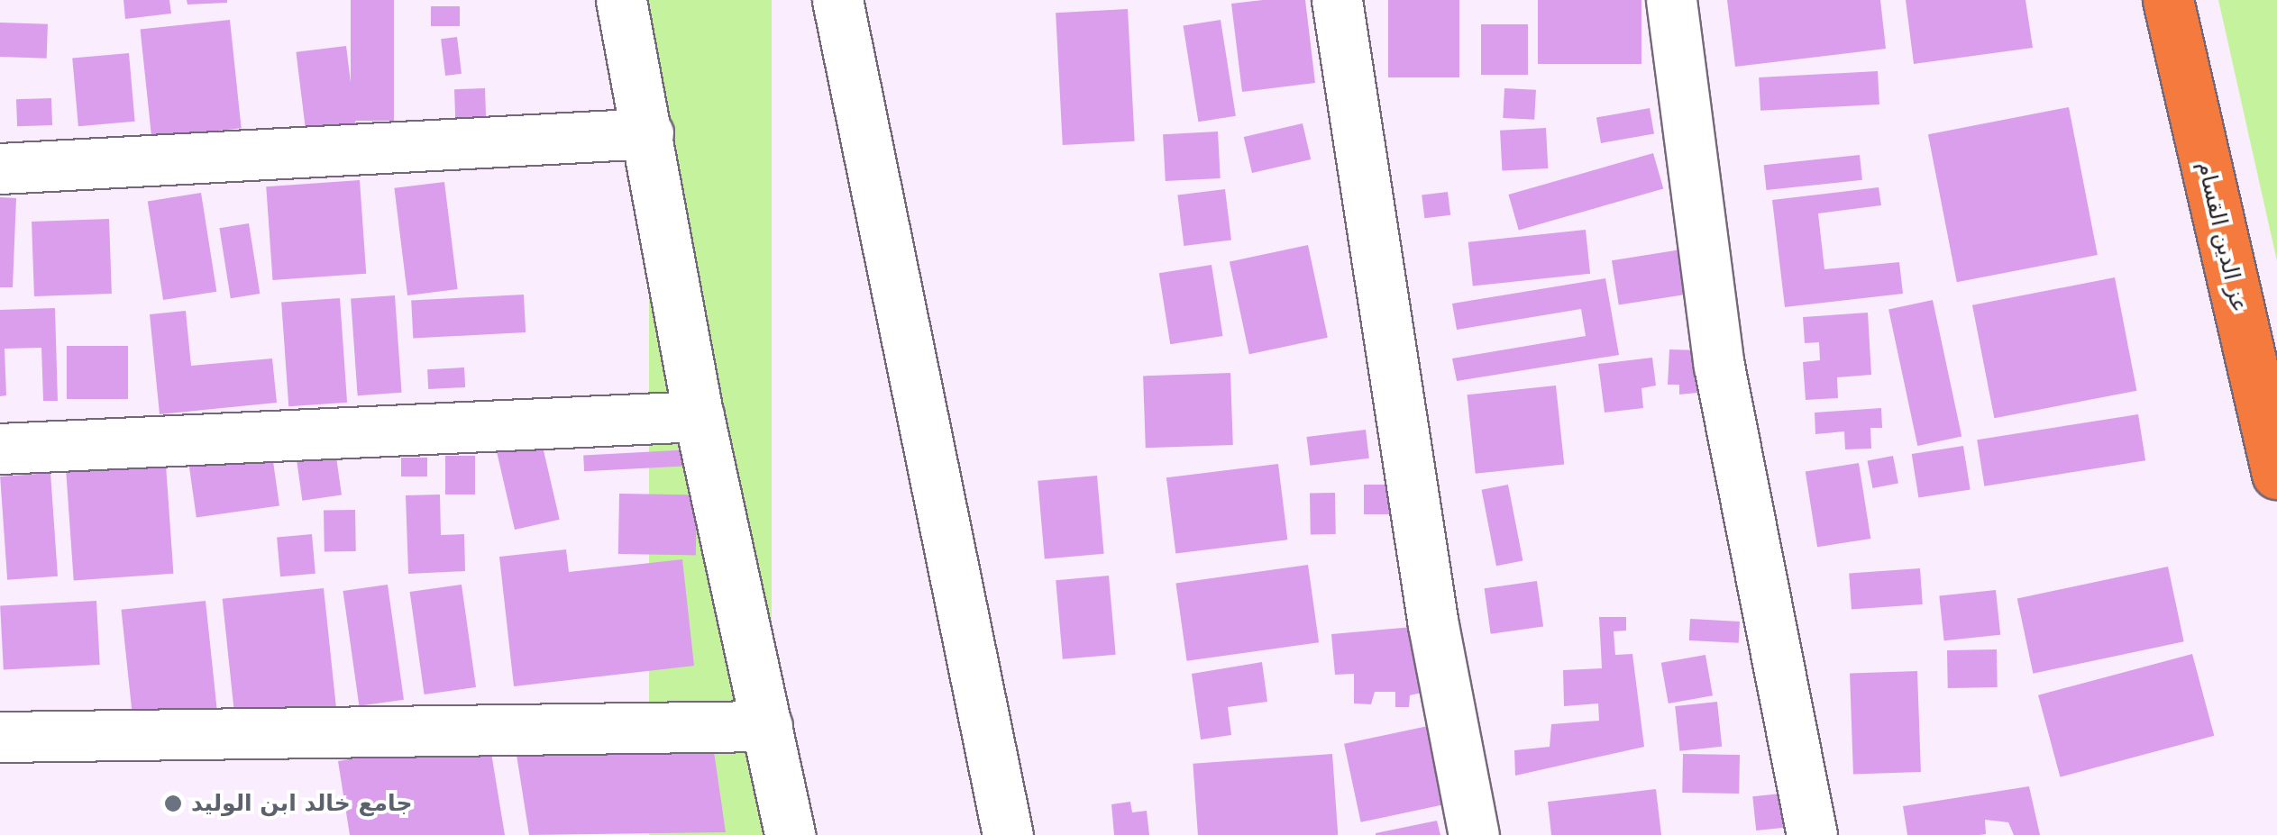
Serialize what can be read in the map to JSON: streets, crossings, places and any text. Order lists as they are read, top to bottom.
{
  "streets": {
    "highway": ["عز الدين القسام"]
  },
  "places": ["جامع خالد ابن الوليد"]
}
